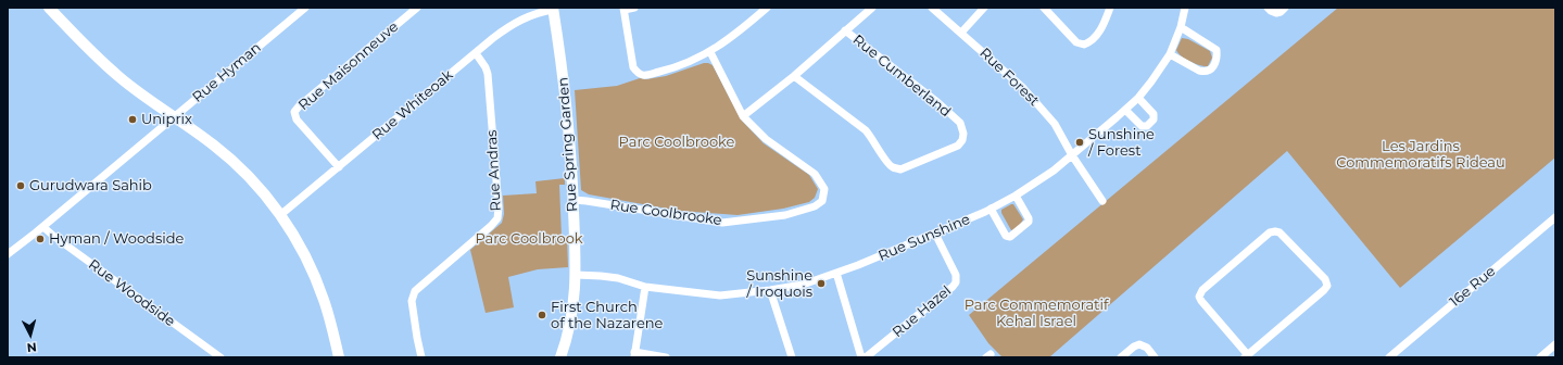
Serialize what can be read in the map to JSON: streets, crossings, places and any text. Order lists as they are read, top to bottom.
{
  "streets": {
    "street": [
      "Rue Maisonneuve",
      "Rue Hyman",
      "Rue Cumberland",
      "Rue Forest",
      "Rue Whiteoak",
      "Rue Spring Garden",
      "Rue Andras",
      "Rue Coolbrooke",
      "Rue Sunshine",
      "16e Rue",
      "Rue Woodside",
      "Rue Hazel"
    ]
  },
  "crossings": [
    ["Rue Maisonneuve", "Rue Whiteoak"],
    ["Rue Hyman", "Rue Woodside"],
    ["Rue Forest", "Rue Sunshine"],
    ["Rue Whiteoak", "Rue Spring Garden"],
    ["Rue Whiteoak", "Rue Andras"],
    ["Rue Spring Garden", "Rue Coolbrooke"],
    ["Rue Spring Garden", "Rue Sunshine"],
    ["Rue Sunshine", "Rue Hazel"]
  ],
  "parks": [
    "Parc Coolbrooke",
    "Les Jardins Commemoratifs Rideau",
    "Parc Coolbrook",
    "Parc Commemoratif Kehal Israel"
  ],
  "places": [
    "Uniprix",
    "Sunshine / Forest",
    "Gurudwara Sahib",
    "Hyman / Woodside",
    "Sunshine / Iroquois",
    "First Church of the Nazarene"
  ],
  "north": "bottom"
}
